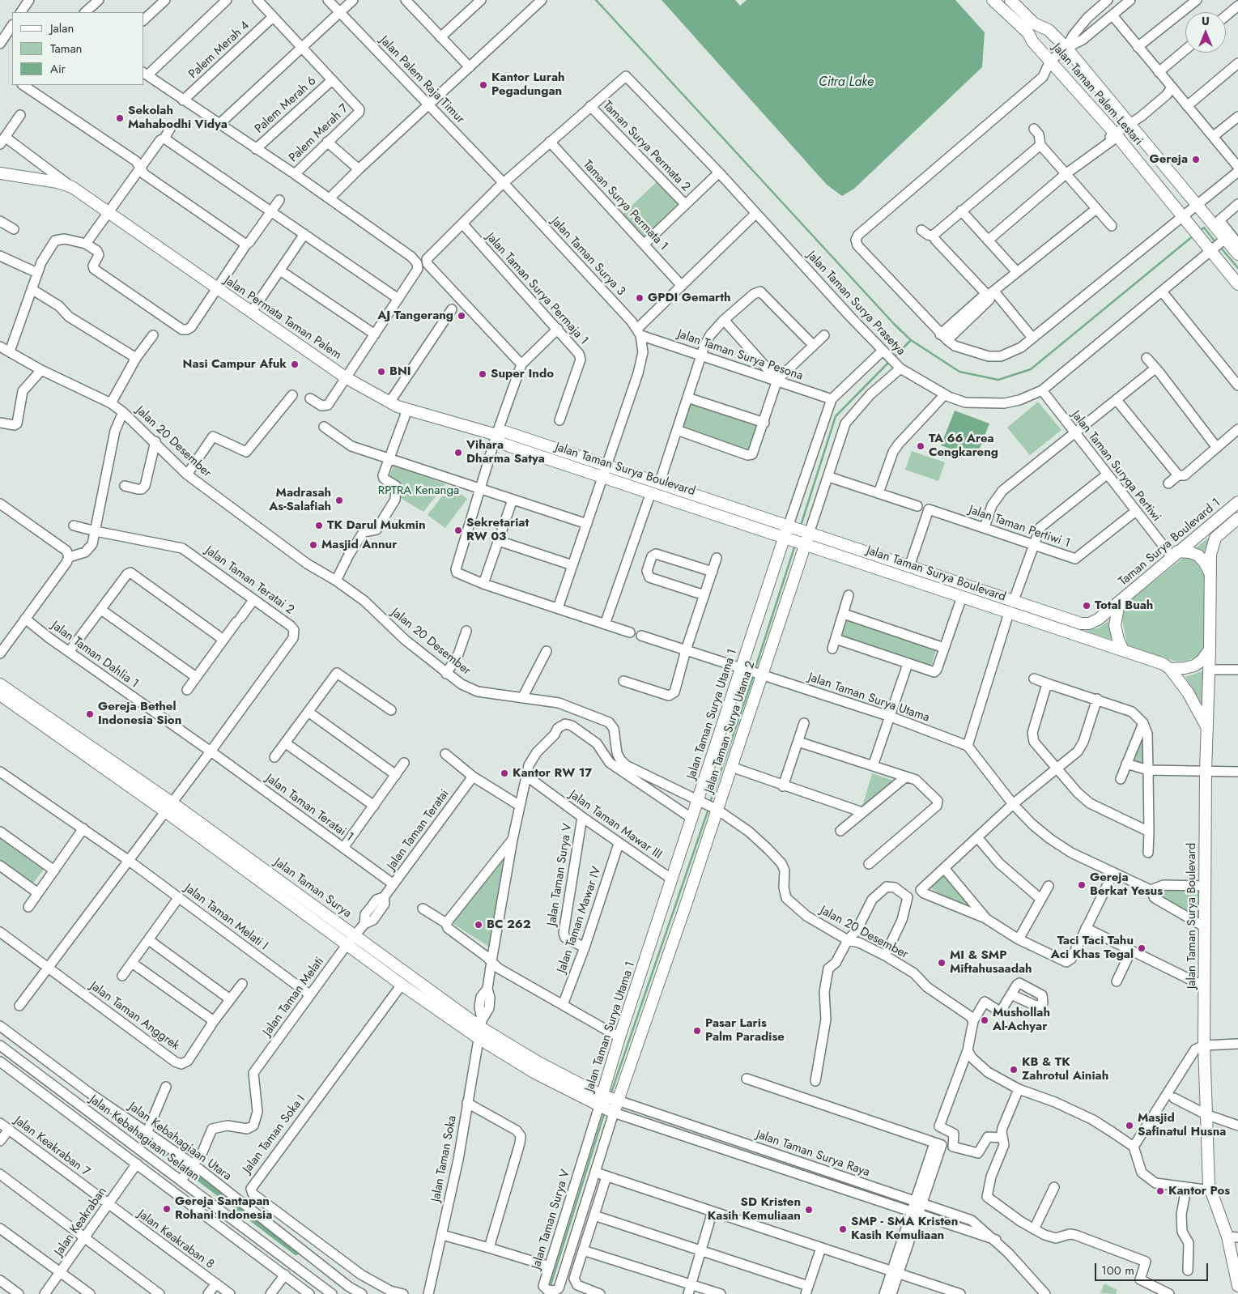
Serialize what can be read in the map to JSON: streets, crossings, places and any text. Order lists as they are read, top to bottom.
{
  "streets": {
    "street": [
      "Palem Merah 4",
      "Jalan Palem Raja Timur",
      "Jalan Taman Palem Lestari",
      "Palem Merah 6",
      "Palem Merah 7",
      "Taman Surya Permata 2",
      "Taman Surya Permata 1",
      "Jalan Taman Surya 3",
      "Jalan Taman Surya Permaja 1",
      "Jalan Taman Surya Prasetya",
      "Jalan Permata Taman Palem",
      "Jalan Taman Surya Pesona",
      "Jalan 20 Desember",
      "Jalan Taman Suryqa Pertiwi",
      "Jalan Taman Surya Boulevard",
      "Jalan Taman Pertiwi 1",
      "Taman Surya Boulevard 1",
      "Jalan Taman Teratai 2",
      "Jalan Taman Dahlia 1",
      "Jalan Taman Surya Utama",
      "Jalan Taman Surya Utama 1",
      "Jalan Taman Surya Utama 2",
      "Jalan Taman Teratai 1",
      "Jalan Taman Mawar III",
      "Jalan Taman Teratai",
      "Jalan Taman Surya V",
      "Jalan Taman Surya",
      "Jalan Taman Melati I",
      "Jalan Taman Mawar IV",
      "Jalan Taman Melati",
      "Jalan Taman Anggrek",
      "Jalan Taman Soka I",
      "Jalan Kebahagiaan Selatan",
      "Jalan Kebahagiaan Utara",
      "Jalan Keakraban 7",
      "Jalan Taman Surya Raya",
      "Jalan Taman Soka",
      "Jalan Keakraban",
      "Jalan Keakraban 8"
    ]
  },
  "crossings": [
    ["Jalan Palem Raja Timur", "Jalan Taman Surya 3"],
    ["Jalan Taman Palem Lestari", "Jalan Taman Surya Prasetya"],
    ["Palem Merah 6", "Palem Merah 7"],
    ["Taman Surya Permata 2", "Jalan Taman Surya Prasetya"],
    ["Jalan Taman Surya 3", "Jalan Taman Surya Pesona"],
    ["Jalan Taman Surya Prasetya", "Jalan Taman Suryqa Pertiwi"],
    ["Jalan Taman Surya Prasetya", "Jalan Taman Surya Utama 1"],
    ["Jalan Taman Surya Prasetya", "Jalan Taman Surya Utama 2"],
    ["Jalan Permata Taman Palem", "Jalan Taman Surya Boulevard"],
    ["Jalan Taman Surya Pesona", "Jalan Taman Surya Utama 1"],
    ["Jalan 20 Desember", "Jalan Taman Surya Utama 1"],
    ["Jalan 20 Desember", "Jalan Taman Surya Utama 2"],
    ["Jalan Taman Suryqa Pertiwi", "Jalan Taman Surya Boulevard"],
    ["Jalan Taman Suryqa Pertiwi", "Jalan Taman Pertiwi 1"],
    ["Jalan Taman Suryqa Pertiwi", "Taman Surya Boulevard 1"],
    ["Jalan Taman Surya Boulevard", "Jalan Taman Pertiwi 1"],
    ["Jalan Taman Surya Boulevard", "Taman Surya Boulevard 1"],
    ["Jalan Taman Surya Boulevard", "Jalan Taman Surya Utama 1"],
    ["Jalan Taman Surya Boulevard", "Jalan Taman Surya Utama 2"],
    ["Jalan Taman Teratai 2", "Jalan Taman Dahlia 1"],
    ["Jalan Taman Teratai 2", "Jalan Taman Teratai 1"],
    ["Jalan Taman Dahlia 1", "Jalan Taman Teratai 1"],
    ["Jalan Taman Surya Utama", "Jalan Taman Surya Utama 1"],
    ["Jalan Taman Surya Utama", "Jalan Taman Surya Utama 2"],
    ["Jalan Taman Surya Utama 1", "Jalan Taman Surya Utama 2"],
    ["Jalan Taman Surya Utama 1", "Jalan Taman Mawar III"],
    ["Jalan Taman Surya Utama 1", "Jalan Taman Surya V"],
    ["Jalan Taman Surya Utama 1", "Jalan Taman Surya"],
    ["Jalan Taman Surya Utama 1", "Jalan Taman Soka"],
    ["Jalan Taman Surya Utama 2", "Jalan Taman Surya V"],
    ["Jalan Taman Surya Utama 2", "Jalan Taman Surya"],
    ["Jalan Taman Surya Utama 2", "Jalan Taman Surya Raya"],
    ["Jalan Taman Teratai 1", "Jalan Taman Teratai"],
    ["Jalan Taman Mawar III", "Jalan Taman Surya V"],
    ["Jalan Taman Mawar III", "Jalan Taman Mawar IV"],
    ["Jalan Taman Mawar III", "Jalan Taman Soka"],
    ["Jalan Taman Teratai", "Jalan Taman Surya"],
    ["Jalan Taman Teratai", "Jalan Taman Melati"],
    ["Jalan Taman Surya V", "Jalan Taman Surya"],
    ["Jalan Taman Surya V", "Jalan Taman Mawar IV"],
    ["Jalan Taman Surya V", "Jalan Taman Surya Raya"],
    ["Jalan Taman Surya", "Jalan Taman Melati"],
    ["Jalan Taman Surya", "Jalan Taman Soka I"],
    ["Jalan Taman Surya", "Jalan Taman Surya Raya"],
    ["Jalan Taman Surya", "Jalan Taman Soka"],
    ["Jalan Taman Melati I", "Jalan Taman Melati"],
    ["Jalan Taman Melati", "Jalan Kebahagiaan Utara"],
    ["Jalan Keakraban 7", "Jalan Keakraban"],
    ["Jalan Keakraban 7", "Jalan Keakraban 8"],
    ["Jalan Keakraban", "Jalan Keakraban 8"]
  ],
  "water": ["Citra Lake"],
  "parks": ["RPTRA Kenanga"],
  "places": [
    "Kantor Lurah Pegadungan",
    "Sekolah Mahabodhi Vidya",
    "Gereja",
    "GPDI Gemarth",
    "AJ Tangerang",
    "Nasi Campur Afuk",
    "BNI",
    "Super Indo",
    "TA 66 Area Cengkareng",
    "Vihara Dharma Satya",
    "Madrasah As-Salafiah",
    "TK Darul Mukmin",
    "Sekretariat RW 03",
    "Masjid Annur",
    "Total Buah",
    "Gereja Bethel Indonesia Sion",
    "Kantor RW 17",
    "Gereja Berkat Yesus",
    "BC 262",
    "Taci Taci Tahu Aci Khas Tegal",
    "MI & SMP Miftahusaadah",
    "Mushollah Al-Achyar",
    "Pasar Laris Palm Paradise",
    "KB & TK Zahrotul Ainiah",
    "Masjid Safinatul Husna",
    "Kantor Pos",
    "Gereja Santapan Rohani Indonesia",
    "SD Kristen Kasih Kemuliaan",
    "SMP - SMA Kristen Kasih Kemuliaan"
  ],
  "legend": ["Jalan", "Taman", "Air"],
  "scale_bar": "100 m",
  "north": "top"
}
